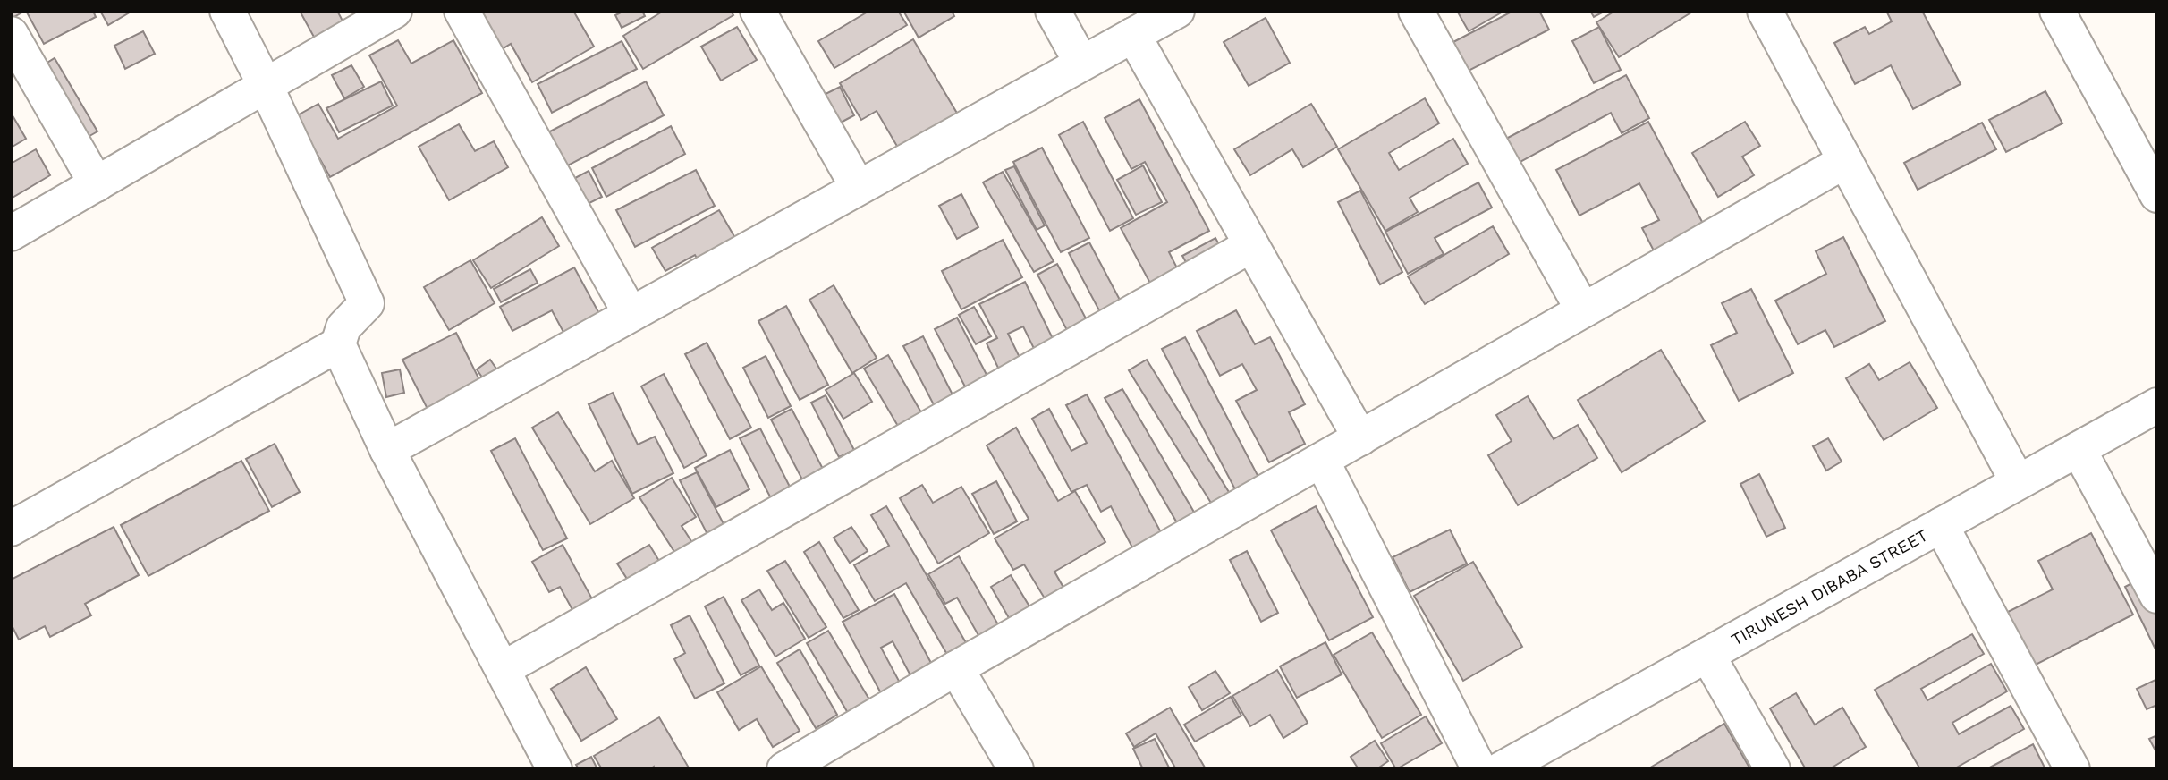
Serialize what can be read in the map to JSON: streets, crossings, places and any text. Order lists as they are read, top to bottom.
{
  "streets": {
    "street": ["TIRUNESH DIBABA STREET"]
  }
}
